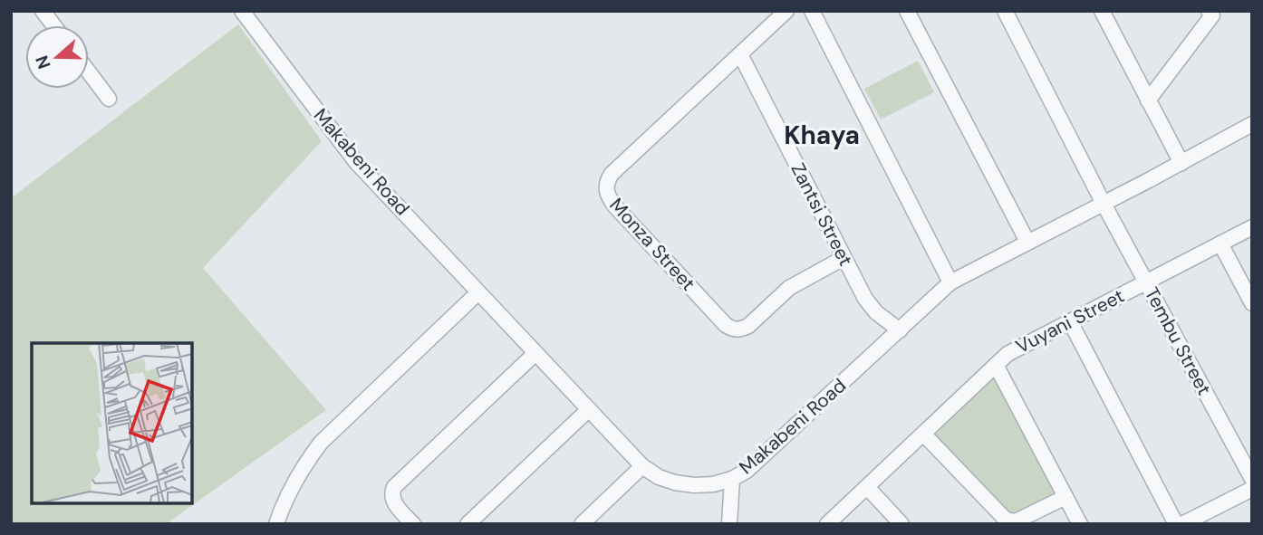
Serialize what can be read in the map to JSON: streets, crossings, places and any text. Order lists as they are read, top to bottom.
{
  "streets": {
    "street": [
      "Makabeni Road",
      "Zantsi Street",
      "Monza Street",
      "Vuyani Street",
      "Tembu Street"
    ]
  },
  "crossings": [
    ["Makabeni Road", "Zantsi Street"],
    ["Makabeni Road", "Tembu Street"],
    ["Zantsi Street", "Monza Street"],
    ["Vuyani Street", "Tembu Street"]
  ],
  "districts": ["Khaya"],
  "north": "left"
}
